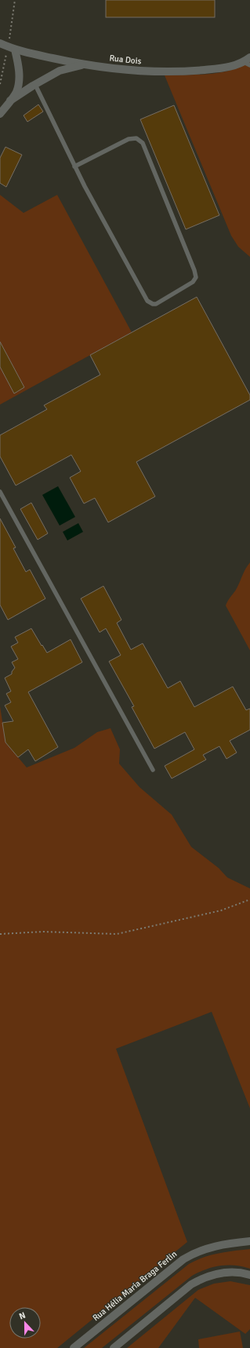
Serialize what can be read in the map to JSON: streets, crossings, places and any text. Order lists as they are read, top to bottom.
{
  "streets": {
    "street": ["Rua Dois", "Rua Hélia Maria Braga Ferlin"]
  },
  "north": "top"
}
